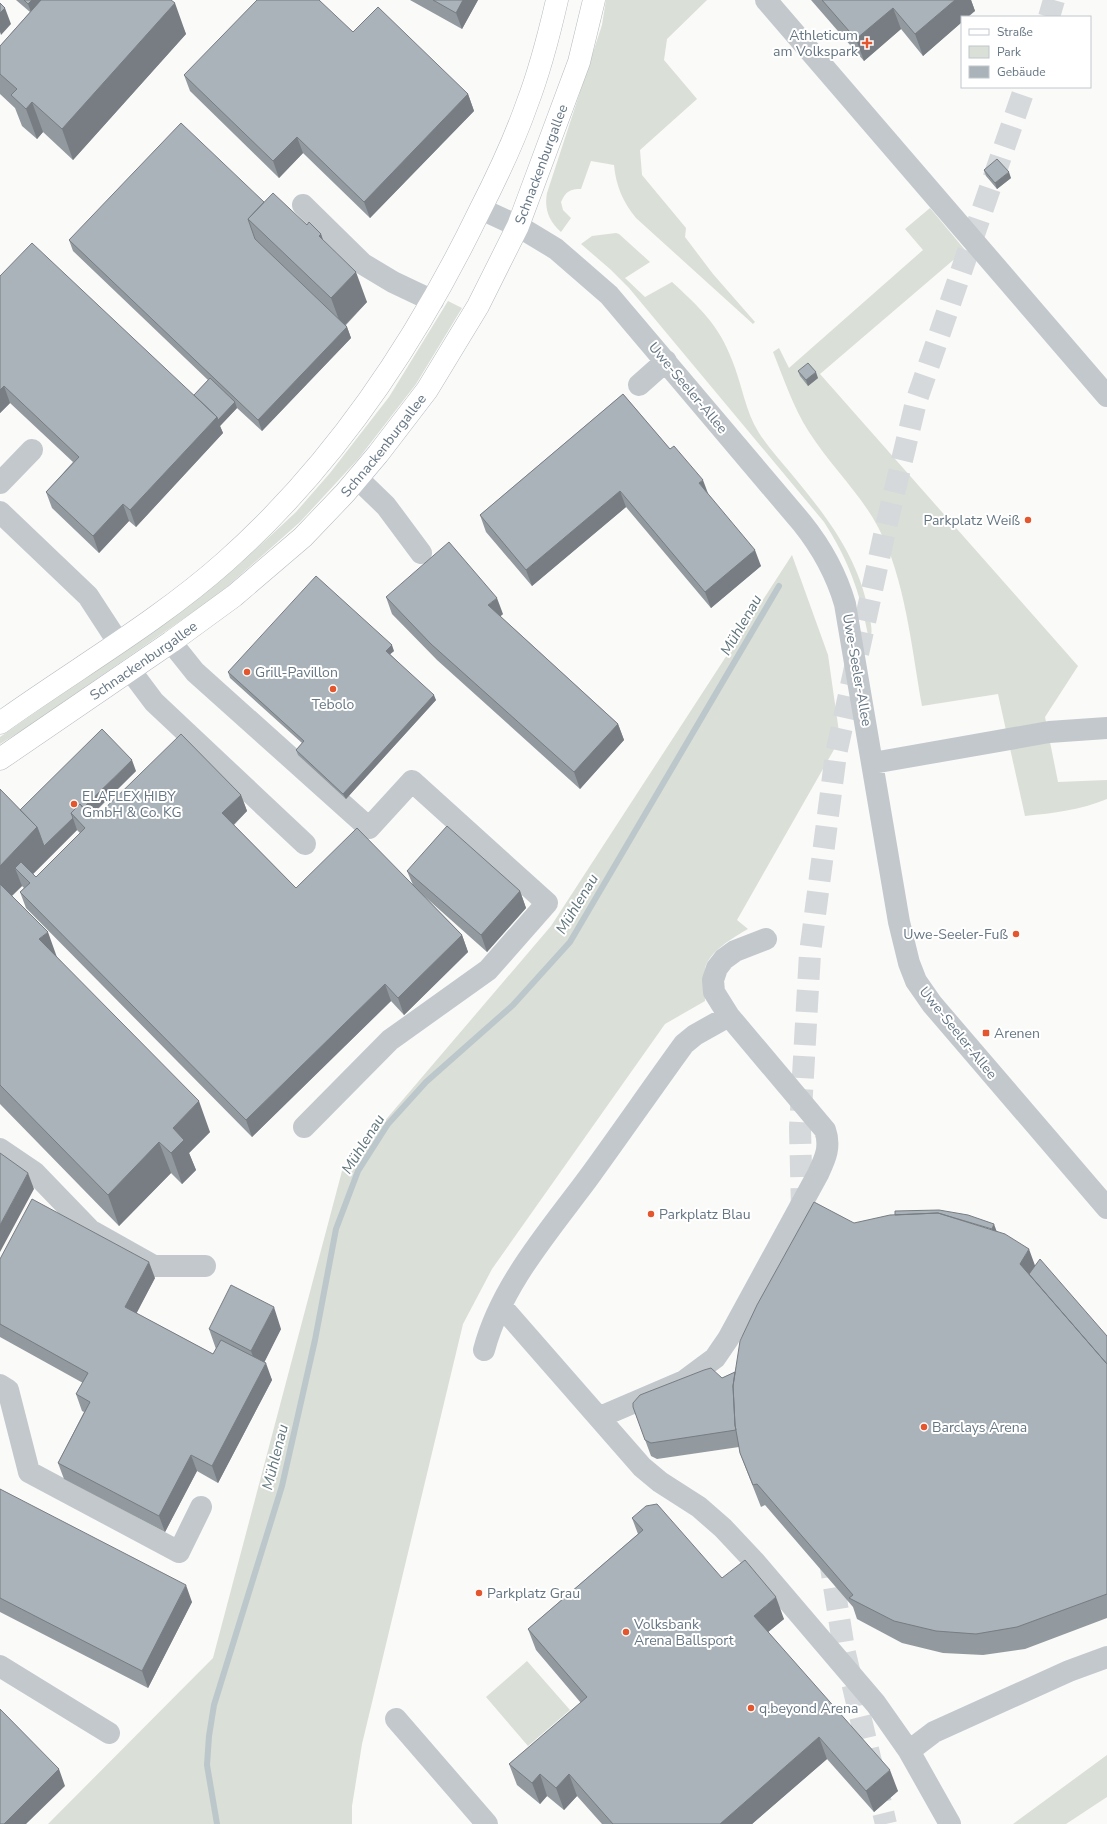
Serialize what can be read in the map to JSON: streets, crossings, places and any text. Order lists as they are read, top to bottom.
{
  "streets": {
    "main road": ["Schnackenburgallee"],
    "street": ["Uwe-Seeler-Allee"]
  },
  "crossings": [
    ["Schnackenburgallee", "Uwe-Seeler-Allee"]
  ],
  "water": ["Mühlenau"],
  "places": {
    "health": ["Athleticum am Volkspark"],
    "other": [
      "Parkplatz Weiß",
      "Grill-Pavillon",
      "Tebolo",
      "ELAFLEX HIBY GmbH & Co. KG",
      "Uwe-Seeler-Fuß",
      "Parkplatz Blau",
      "Barclays Arena",
      "Parkplatz Grau",
      "Volksbank Arena Ballsport",
      "q.beyond Arena"
    ],
    "transit": ["Arenen"]
  },
  "legend": ["Straße", "Park", "Gebäude"]
}
